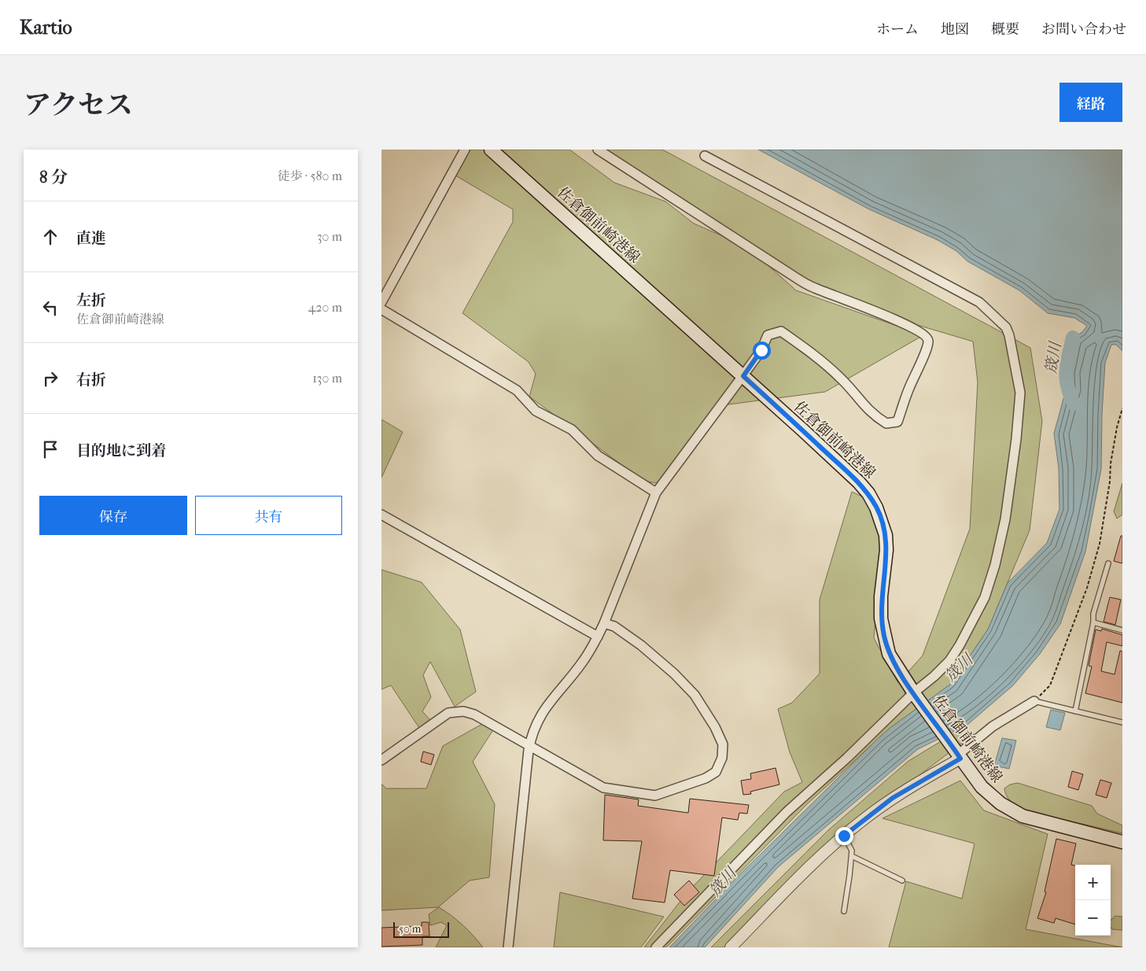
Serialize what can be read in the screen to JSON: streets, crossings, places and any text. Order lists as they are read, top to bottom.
{
  "streets": {
    "main road": ["佐倉御前崎港線"]
  },
  "water": ["筬川"],
  "scale_bar": "50 m",
  "page": {
    "header": "Kartio",
    "nav": [
      "ホーム",
      "地図",
      "概要",
      "お問い合わせ"
    ],
    "title": "アクセス",
    "buttons": [
      "経路",
      ["保存", "共有"]
    ],
    "heading": ["8 分", "徒歩 · 580 m"],
    "list": [
      ["直進", "30 m"],
      ["左折", "佐倉御前崎港線", "420 m"],
      ["右折", "130 m"],
      "目的地に到着"
    ],
    "map_buttons": ["+", "−"],
    "scale": "50 m"
  }
}
